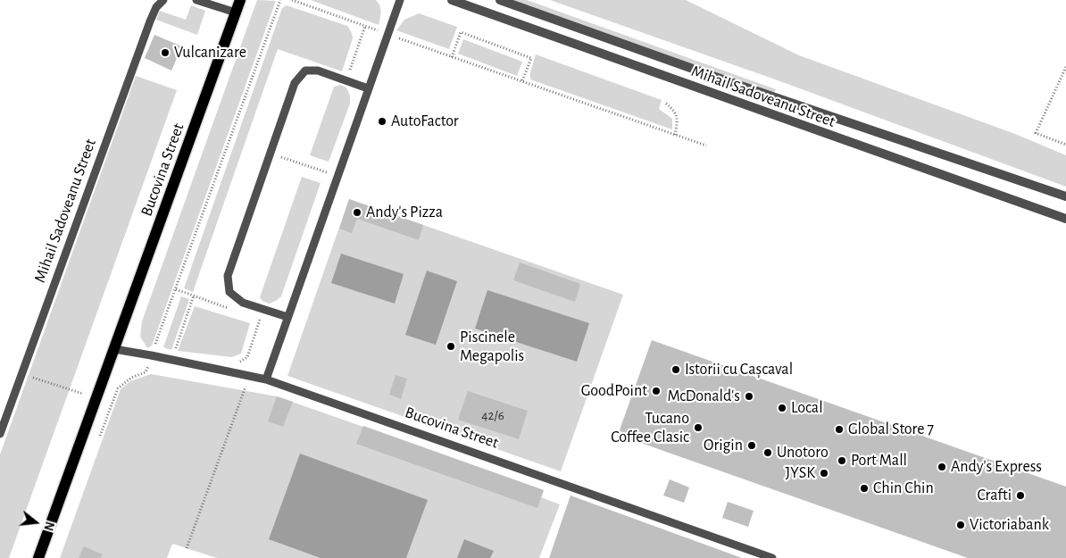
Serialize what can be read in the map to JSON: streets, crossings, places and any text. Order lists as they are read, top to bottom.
{
  "streets": {
    "main road": ["Bucovina Street"],
    "street": ["Mihail Sadoveanu Street"]
  },
  "places": [
    "Vulcanizare",
    "AutoFactor",
    "Andy's Pizza",
    "Piscinele Megapolis",
    "Istorii cu Cașcaval",
    "GoodPoint",
    "McDonald's",
    "Local",
    "Tucano Coffee Clasic",
    "Global Store 7",
    "Origin",
    "Unotoro",
    "Port Mall",
    "Andy's Express",
    "JYSK",
    "Chin Chin",
    "Crafti",
    "Victoriabank"
  ],
  "house_numbers": ["42/6"],
  "north": "right"
}
